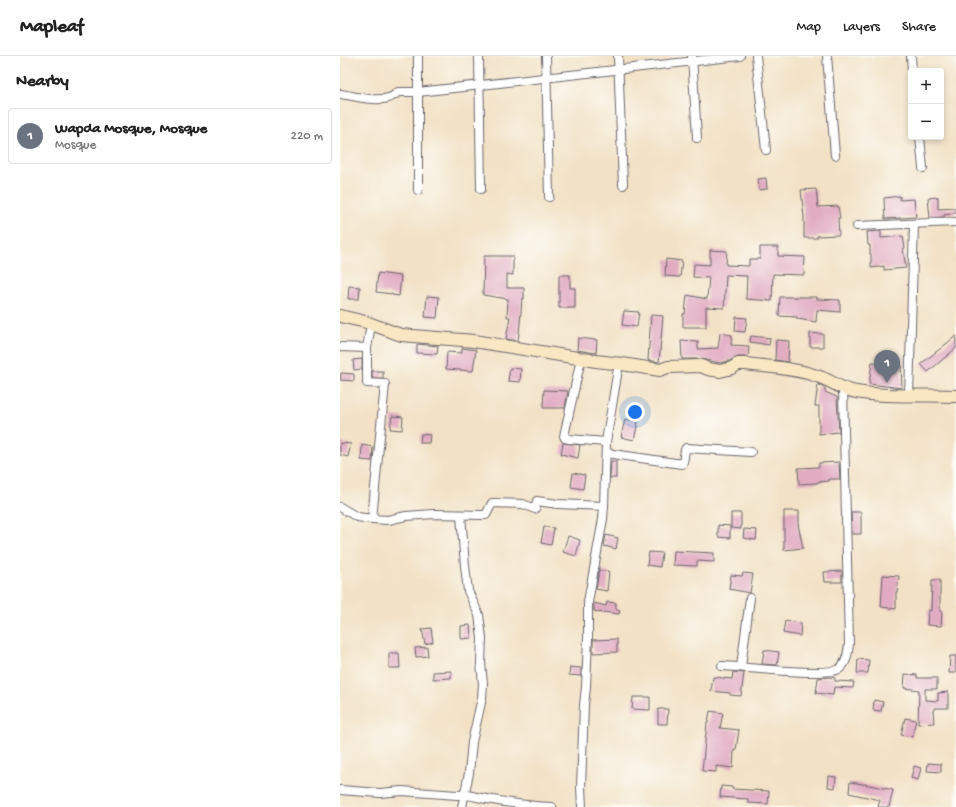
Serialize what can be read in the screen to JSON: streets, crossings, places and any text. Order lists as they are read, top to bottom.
{
  "page": {
    "header": "Mapleaf",
    "nav": ["Map", "Layers", "Share"],
    "heading": "Nearby",
    "map_buttons": ["+", "−"],
    "list": [
      {
        "mark": "1",
        "name": "Wapda Mosque, Mosque",
        "note": "Mosque",
        "value": "220 m"
      }
    ],
    "pins": "1"
  }
}
